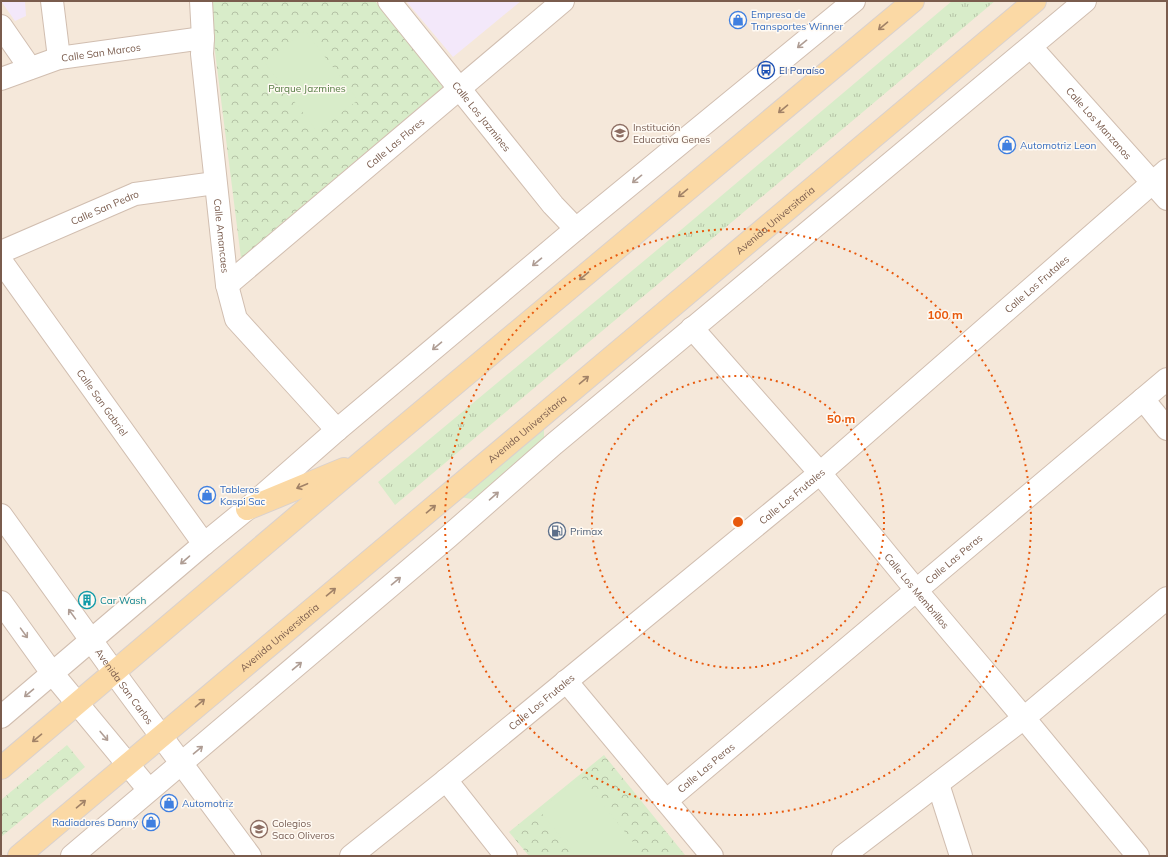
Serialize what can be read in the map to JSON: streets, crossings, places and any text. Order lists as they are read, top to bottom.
{
  "streets": {
    "main road": ["Avenida Universitaria"],
    "street": [
      "Calle San Marcos",
      "Calle Los Jazmines",
      "Calle Los Manzanos",
      "Calle Las Flores",
      "Calle San Pedro",
      "Calle Amancaes",
      "Calle Los Frutales",
      "Calle San Gabriel",
      "Calle Las Peras",
      "Calle Los Membrillos",
      "Avenida San Carlos"
    ]
  },
  "crossings": [
    ["Calle San Marcos", "Calle Amancaes"],
    ["Calle Los Jazmines", "Calle Las Flores"],
    ["Calle Los Manzanos", "Calle Los Frutales"],
    ["Calle Las Flores", "Calle Amancaes"],
    ["Calle San Pedro", "Calle Amancaes"],
    ["Avenida Universitaria", "Avenida San Carlos"],
    ["Calle Los Frutales", "Calle Los Membrillos"],
    ["Calle Las Peras", "Calle Los Membrillos"]
  ],
  "parks": ["Parque Jazmines"],
  "places": {
    "shop": [
      "Empresa de Transportes Winner",
      "Automotriz Leon",
      "Tableros Kaspi Sac",
      "Automotriz",
      "Radiadores Danny"
    ],
    "bus stop": ["El Paraíso"],
    "school or university": ["Institución Educativa Genes", "Colegios Saco Oliveros"],
    "fuel station": ["Primax"],
    "building": ["Car Wash"]
  },
  "rings": ["100 m", "50 m"]
}
